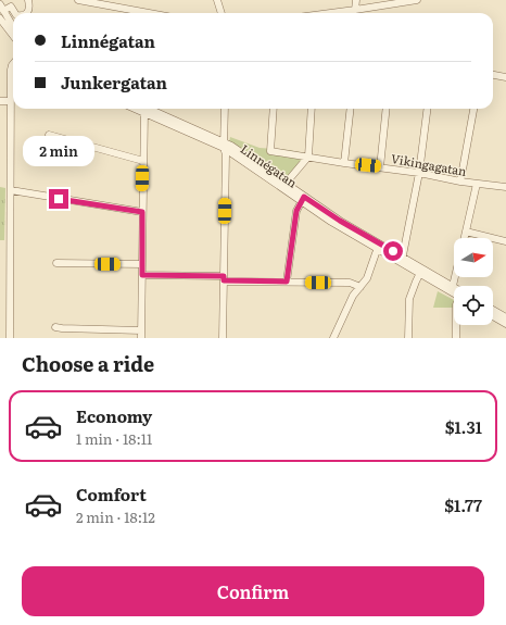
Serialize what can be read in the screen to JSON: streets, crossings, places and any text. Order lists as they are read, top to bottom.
{
  "streets": {
    "street": ["Vikingagatan", "Linnégatan"]
  },
  "north": "right",
  "page": {
    "banner": ["Linnégatan", "Junkergatan"],
    "bubble": "2 min",
    "heading": "Choose a ride",
    "list": [
      {
        "name": "Economy",
        "note": "1 min · 18:11",
        "value": "$1.31"
      },
      {
        "name": "Comfort",
        "note": "2 min · 18:12",
        "value": "$1.77"
      }
    ],
    "buttons": "Confirm"
  }
}
